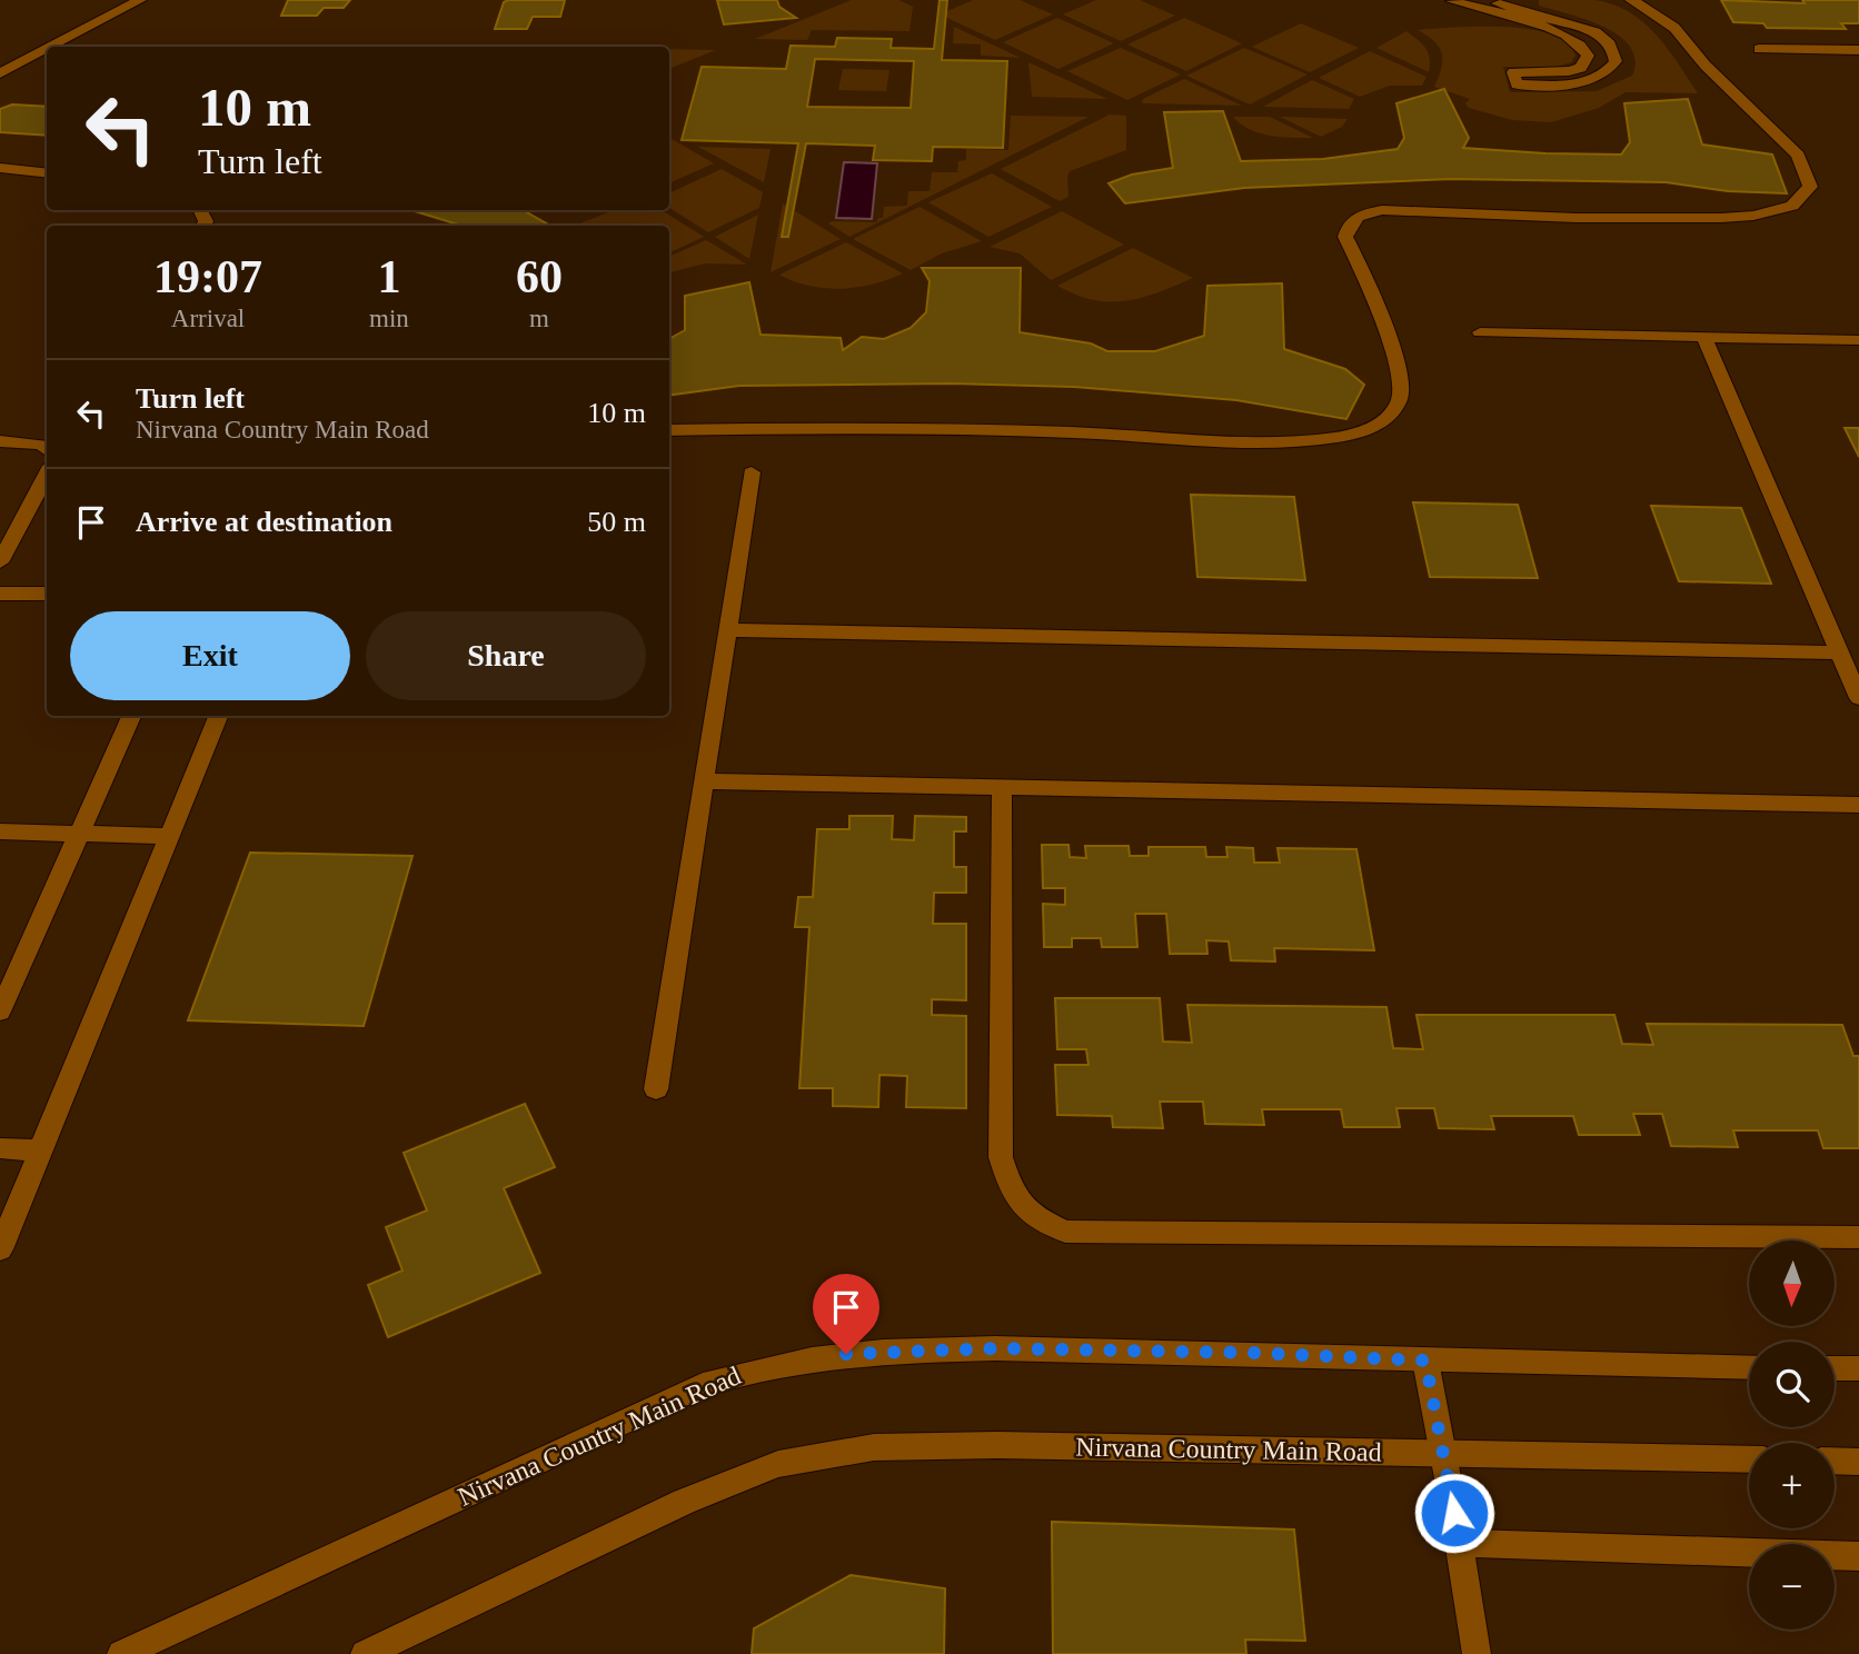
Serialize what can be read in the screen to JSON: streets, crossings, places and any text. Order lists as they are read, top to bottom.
{
  "streets": {
    "street": ["Nirvana Country Main Road"]
  },
  "north": "bottom",
  "page": {
    "turn": ["10 m", "Turn left"],
    "eta": [
      "19:07",
      "Arrival",
      "1",
      "min",
      "60",
      "m"
    ],
    "list": [
      {
        "name": "Turn left",
        "note": "Nirvana Country Main Road",
        "value": "10 m"
      },
      {
        "name": "Arrive at destination",
        "value": "50 m"
      }
    ],
    "buttons": ["Exit", "Share"],
    "map_buttons": ["+", "−"]
  }
}
